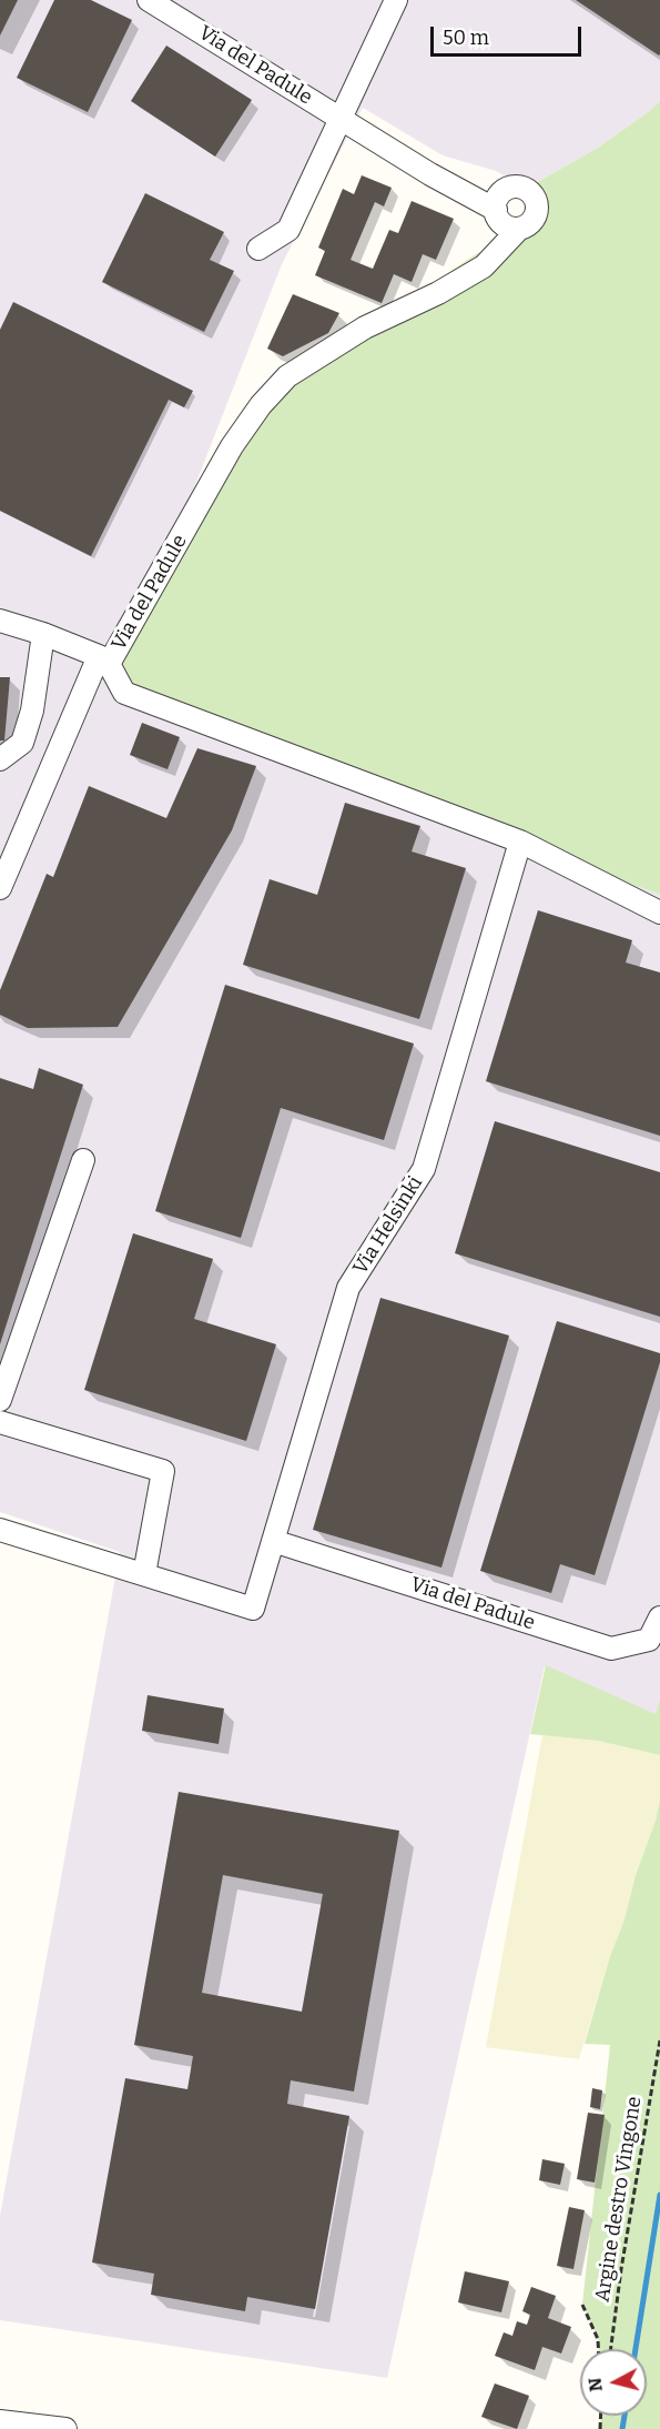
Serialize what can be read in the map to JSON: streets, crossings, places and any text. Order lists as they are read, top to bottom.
{
  "streets": {
    "street": ["Via del Padule", "Via Helsinki"],
    "path": ["Argine destro Vingone"]
  },
  "crossings": [
    ["Via del Padule", "Via Helsinki"]
  ],
  "scale_bar": "50 m",
  "north": "left"
}
